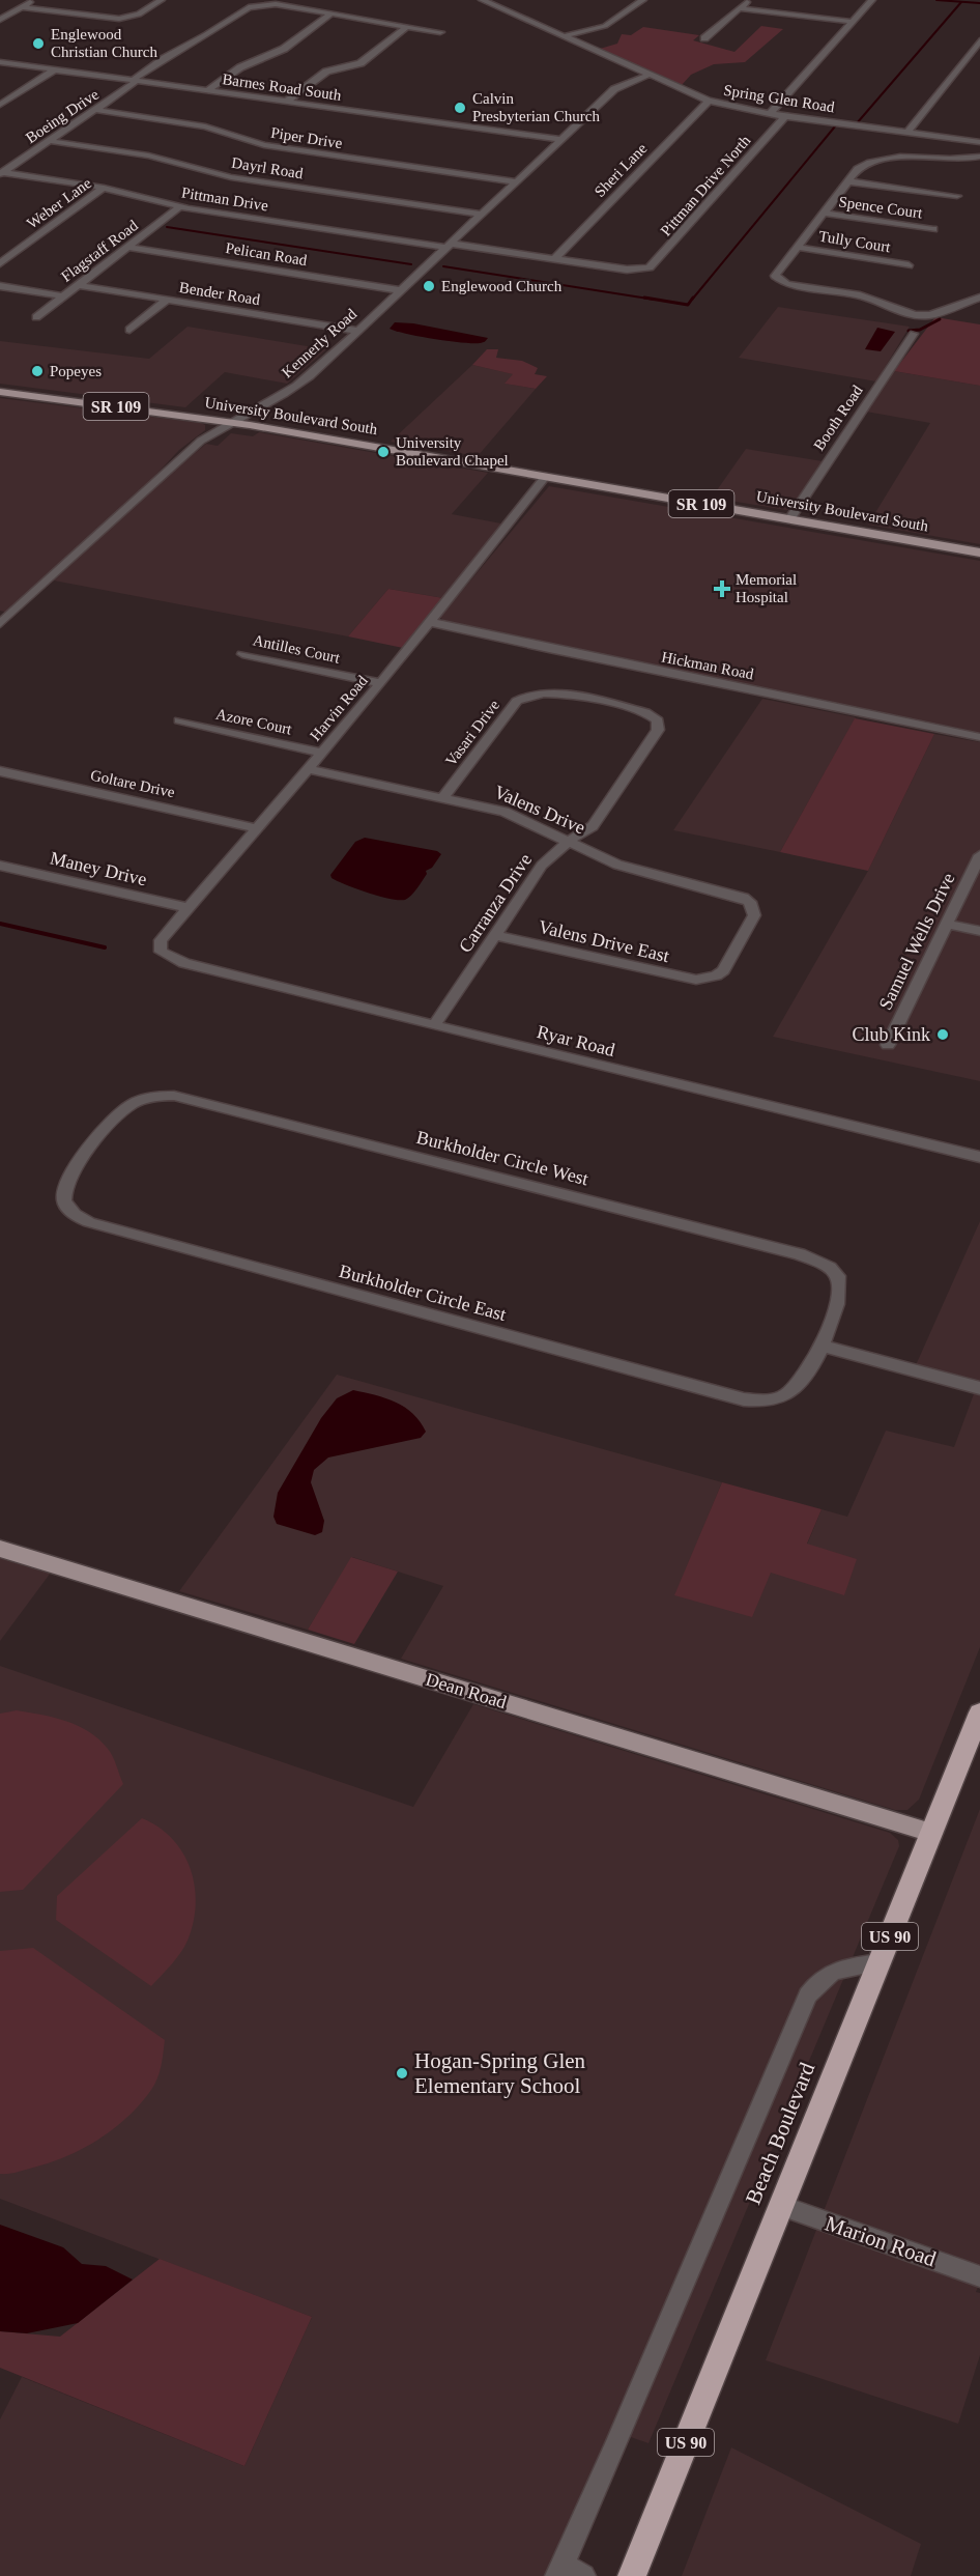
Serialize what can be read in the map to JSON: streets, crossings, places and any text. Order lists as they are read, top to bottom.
{
  "streets": {
    "highway": ["US 90", "Beach Boulevard"],
    "main road": ["SR 109", "University Boulevard South", "Dean Road"],
    "street": [
      "Barnes Road South",
      "Spring Glen Road",
      "Boeing Drive",
      "Piper Drive",
      "Dayrl Road",
      "Sheri Lane",
      "Pittman Drive North",
      "Pittman Drive",
      "Weber Lane",
      "Spence Court",
      "Tully Court",
      "Flagstaff Road",
      "Pelican Road",
      "Bender Road",
      "Kennerly Road",
      "Booth Road",
      "Antilles Court",
      "Hickman Road",
      "Harvin Road",
      "Azore Court",
      "Vasari Drive",
      "Goltare Drive",
      "Valens Drive",
      "Maney Drive",
      "Carranza Drive",
      "Valens Drive East",
      "Samuel Wells Drive",
      "Ryar Road",
      "Burkholder Circle West",
      "Burkholder Circle East",
      "Marion Road"
    ]
  },
  "crossings": [
    ["Barnes Road South", "Boeing Drive"],
    ["Barnes Road South", "Kennerly Road"],
    ["Spring Glen Road", "Sheri Lane"],
    ["Spring Glen Road", "Pittman Drive North"],
    ["Spring Glen Road", "Kennerly Road"],
    ["Boeing Drive", "Piper Drive"],
    ["Boeing Drive", "Dayrl Road"],
    ["Boeing Drive", "Pittman Drive"],
    ["Piper Drive", "Kennerly Road"],
    ["Dayrl Road", "Kennerly Road"],
    ["Sheri Lane", "Pittman Drive"],
    ["Pittman Drive North", "Pittman Drive"],
    ["Pittman Drive", "Weber Lane"],
    ["Pittman Drive", "Flagstaff Road"],
    ["Pittman Drive", "Kennerly Road"],
    ["Flagstaff Road", "Pelican Road"],
    ["Flagstaff Road", "Bender Road"],
    ["Pelican Road", "Kennerly Road"],
    ["Bender Road", "Kennerly Road"],
    ["Kennerly Road", "University Boulevard South"],
    ["University Boulevard South", "Booth Road"],
    ["University Boulevard South", "Harvin Road"],
    ["Antilles Court", "Harvin Road"],
    ["Hickman Road", "Harvin Road"],
    ["Harvin Road", "Azore Court"],
    ["Harvin Road", "Goltare Drive"],
    ["Harvin Road", "Valens Drive"],
    ["Harvin Road", "Maney Drive"],
    ["Harvin Road", "Ryar Road"],
    ["Vasari Drive", "Valens Drive"],
    ["Vasari Drive", "Carranza Drive"],
    ["Valens Drive", "Carranza Drive"],
    ["Valens Drive", "Valens Drive East"],
    ["Carranza Drive", "Valens Drive East"],
    ["Carranza Drive", "Ryar Road"],
    ["Burkholder Circle West", "Burkholder Circle East"],
    ["Dean Road", "Beach Boulevard"],
    ["Beach Boulevard", "Marion Road"]
  ],
  "places": {
    "other": [
      "Englewood Christian Church",
      "Calvin Presbyterian Church",
      "Englewood Church",
      "Popeyes",
      "University Boulevard Chapel",
      "Club Kink",
      "Hogan-Spring Glen Elementary School"
    ],
    "health": ["Memorial Hospital"]
  }
}
